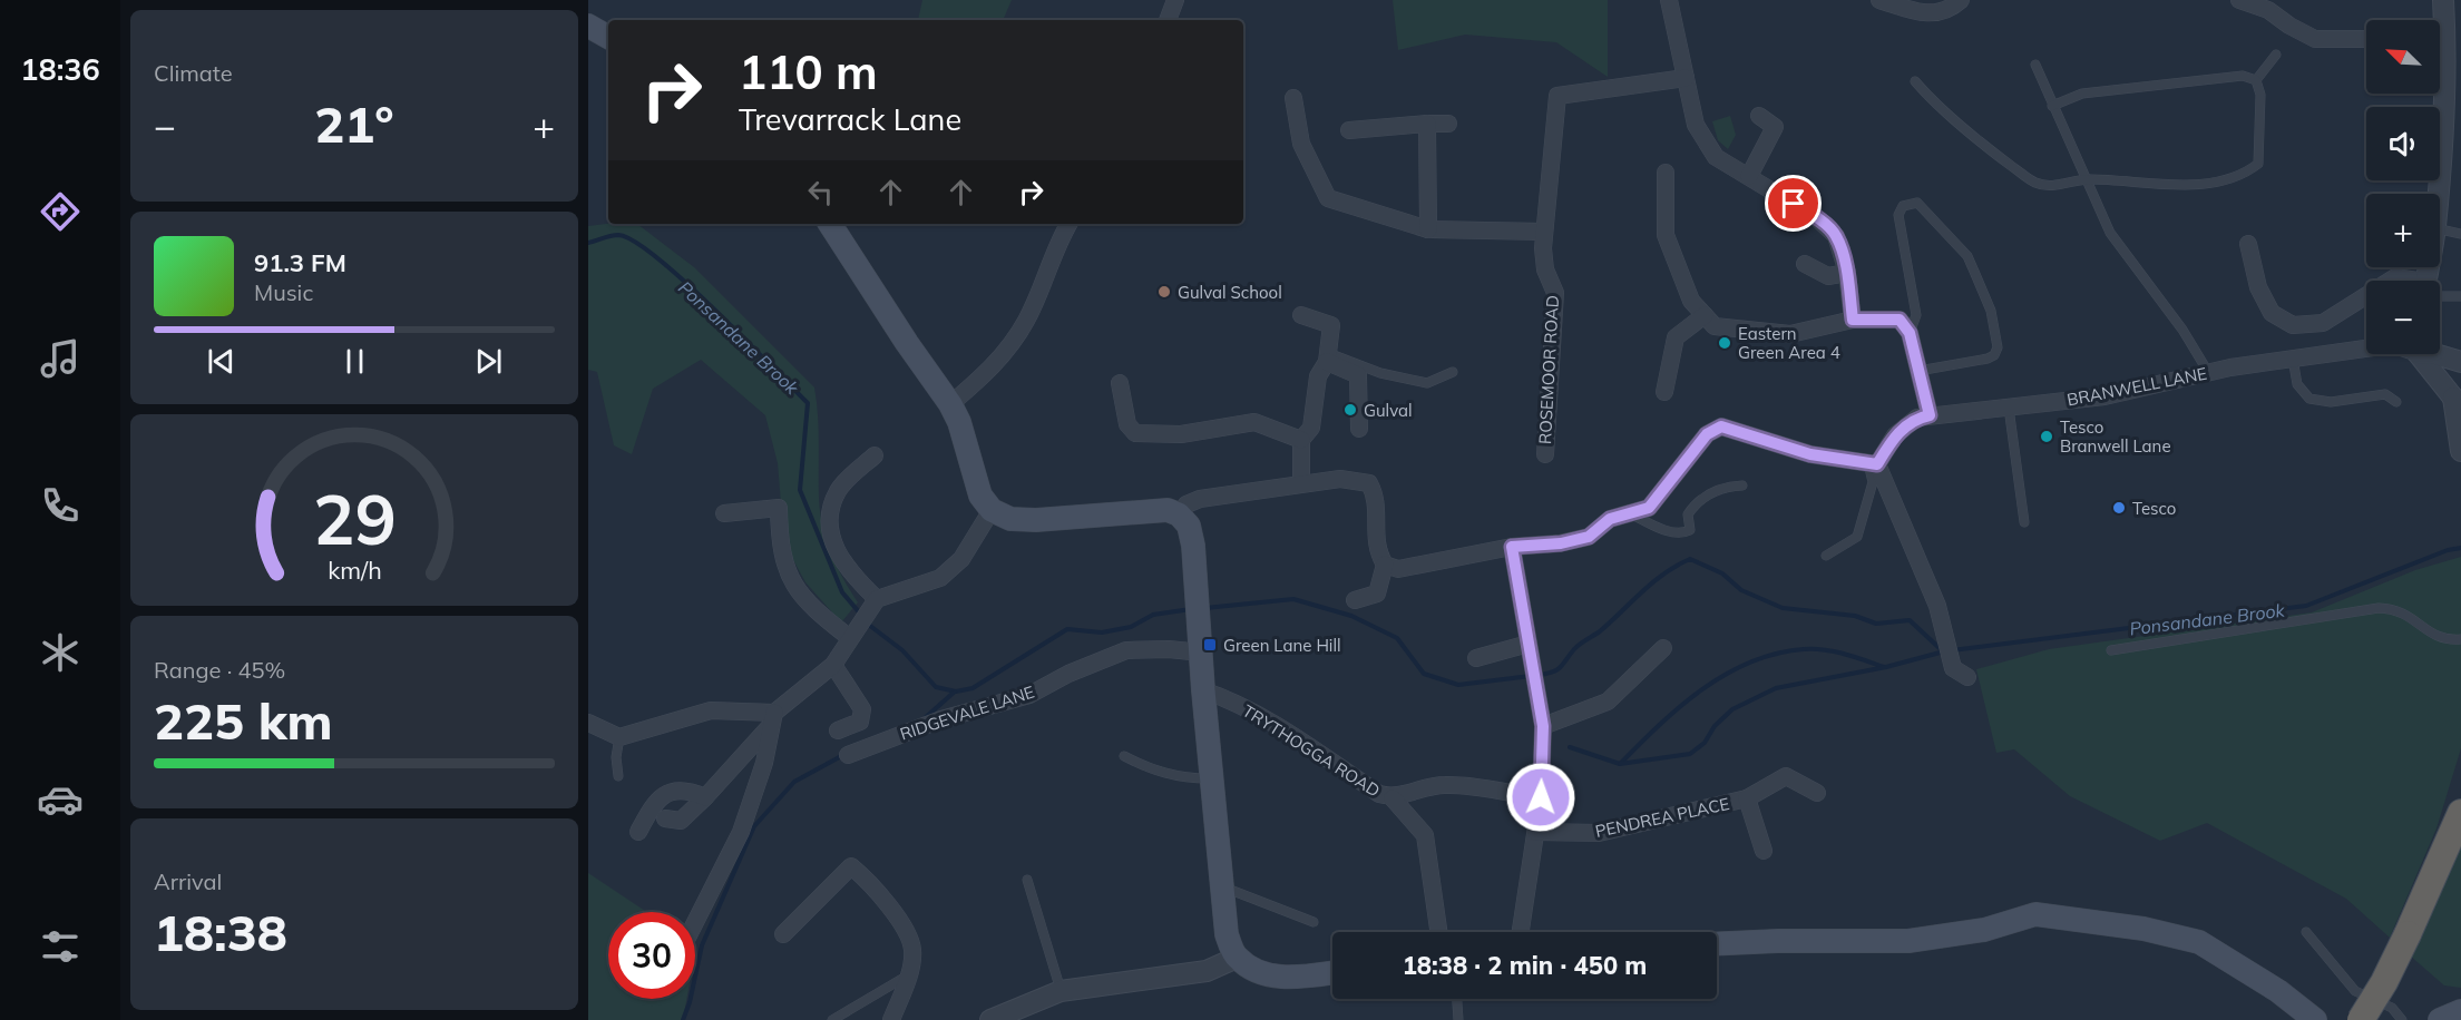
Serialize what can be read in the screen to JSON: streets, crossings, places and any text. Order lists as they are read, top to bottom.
{
  "streets": {
    "street": [
      "ROSEMOOR ROAD",
      "BRANWELL LANE",
      "RIDGEVALE LANE",
      "TRYTHOGGA ROAD",
      "PENDREA PLACE"
    ]
  },
  "water": ["Ponsandane Brook"],
  "places": {
    "other": [
      "Gulval School",
      "Eastern Green Area 4",
      "Gulval",
      "Tesco Branwell Lane",
      "Tesco"
    ],
    "transit": ["Green Lane Hill"]
  },
  "north": "top left",
  "page": {
    "tabs": "18:36",
    "tile": [
      "Climate",
      ["Range · 45%", "225 km"],
      ["Arrival", "18:38"]
    ],
    "map_buttons": ["+", "−"],
    "turn": ["110 m", "Trevarrack Lane"],
    "heat": ["−", "21°", "+"],
    "song": ["91.3 FM", "Music"],
    "limit": "30",
    "trip": "18:38 · 2 min · 450 m",
    "gauge": ["29", "km/h"]
  }
}
